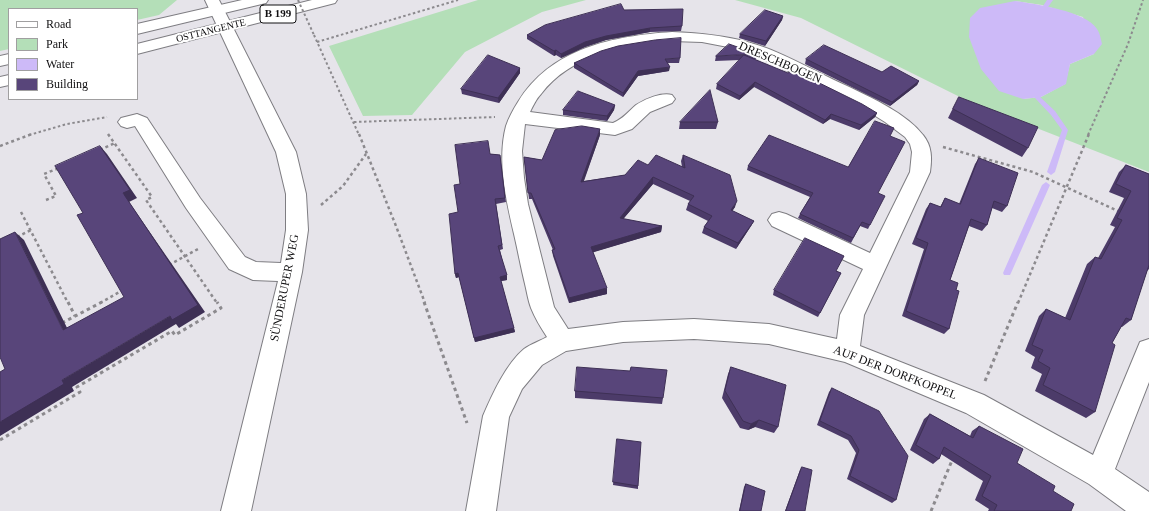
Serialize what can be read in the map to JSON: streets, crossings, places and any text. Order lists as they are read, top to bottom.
{
  "streets": {
    "street": [
      "B 199",
      "OSTTANGENTE",
      "DRESCHBOGEN",
      "SÜNDERUPER WEG",
      "AUF DER DORFKOPPEL"
    ]
  },
  "crossings": [
    ["OSTTANGENTE", "SÜNDERUPER WEG"],
    ["DRESCHBOGEN", "AUF DER DORFKOPPEL"]
  ],
  "legend": [
    "Road",
    "Park",
    "Water",
    "Building"
  ]
}
